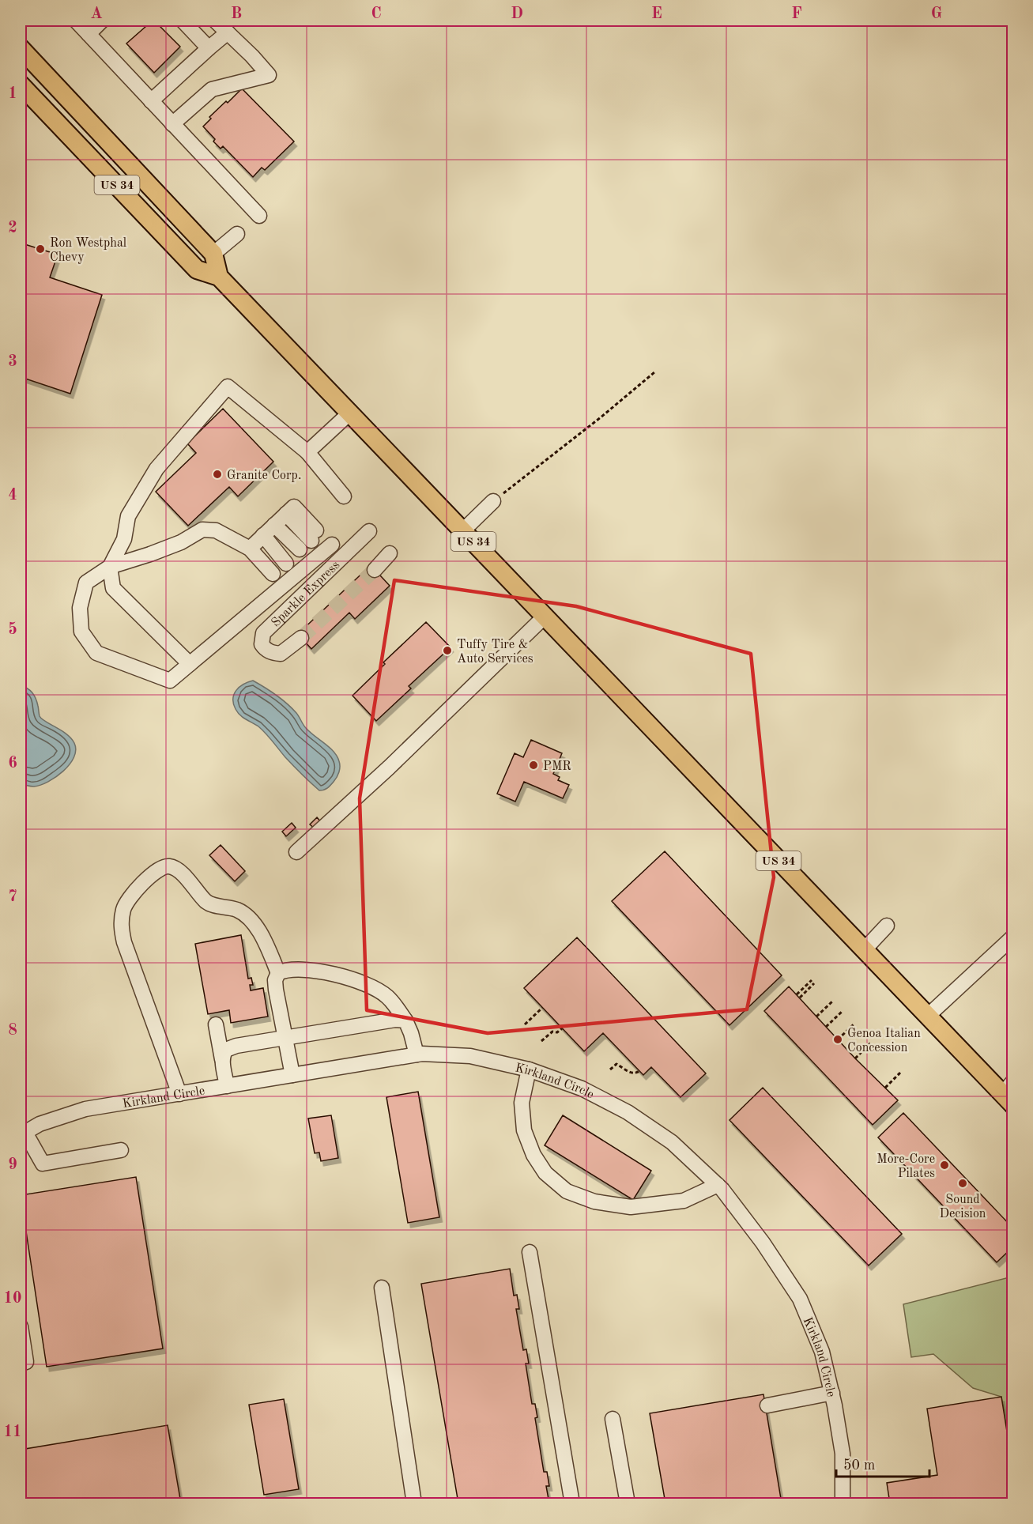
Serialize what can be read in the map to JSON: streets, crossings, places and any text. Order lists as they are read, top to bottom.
{
  "streets": {
    "main road": ["US 34"],
    "street": ["Sparkle Express", "Kirkland Circle"]
  },
  "places": [
    "Ron Westphal Chevy",
    "Granite Corp.",
    "Tuffy Tire & Auto Services",
    "PMR",
    "Genoa Italian Concession",
    "More-Core Pilates",
    "Sound Decision"
  ],
  "scale_bar": "50 m",
  "grid": {
    "columns": [
      "A",
      "B",
      "C",
      "D",
      "E",
      "F",
      "G"
    ],
    "rows": [
      "1",
      "2",
      "3",
      "4",
      "5",
      "6",
      "7",
      "8",
      "9",
      "10",
      "11"
    ]
  }
}
